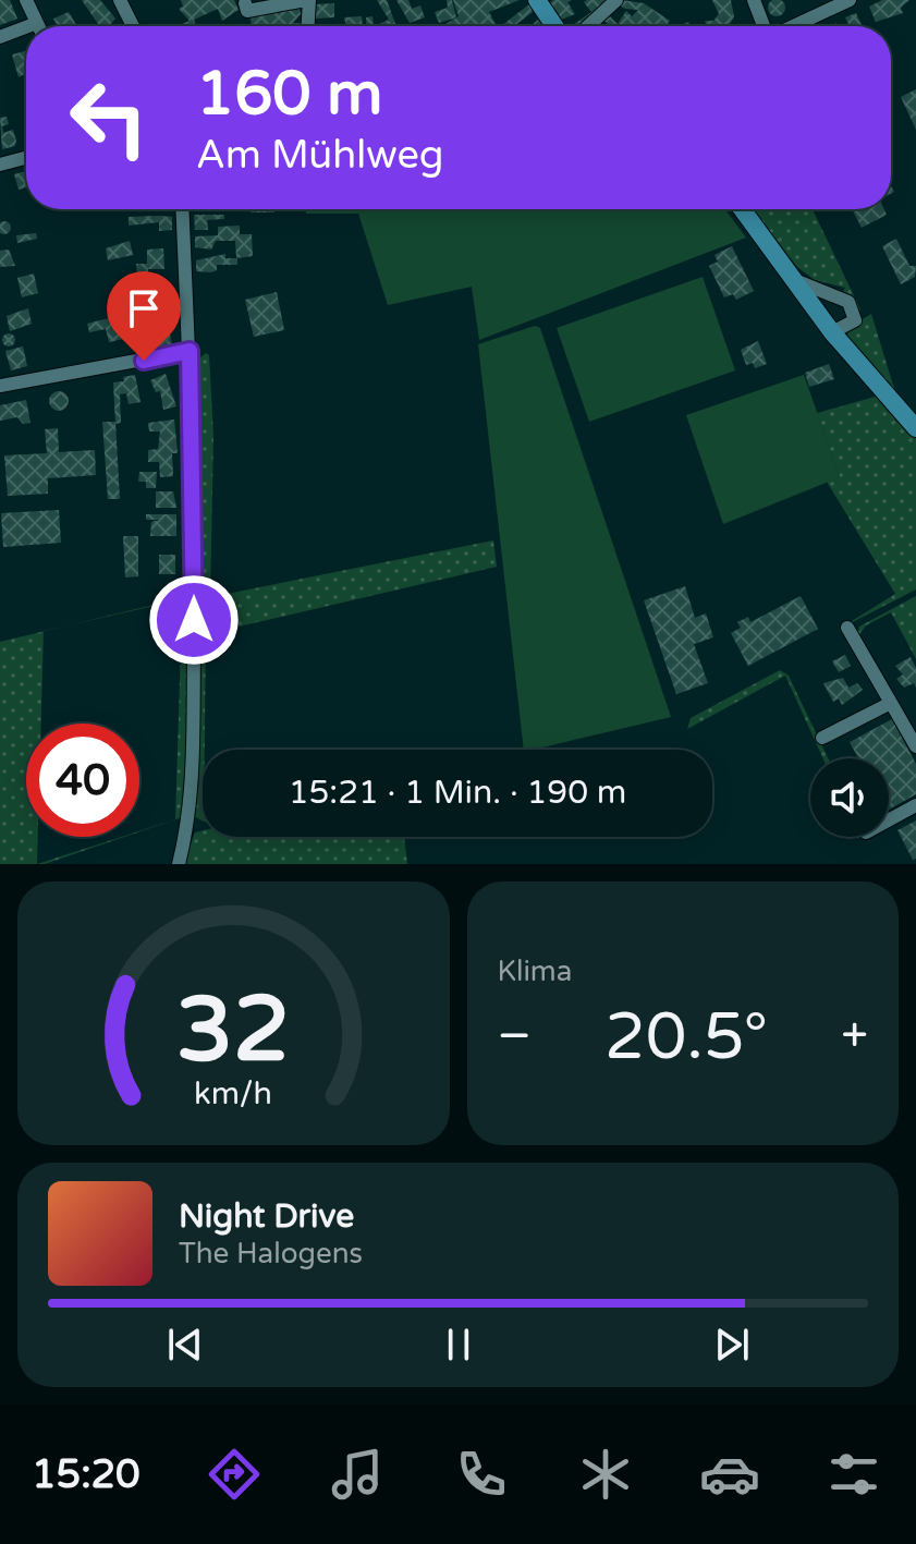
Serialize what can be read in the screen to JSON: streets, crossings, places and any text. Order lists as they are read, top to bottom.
{
  "page": {
    "turn": ["160 m", "Am Mühlweg"],
    "limit": "40",
    "trip": "15:21 · 1 Min. · 190 m",
    "tile": "Klima",
    "heat": ["−", "20.5°", "+"],
    "song": ["Night Drive", "The Halogens"],
    "tabs": "15:20",
    "gauge": ["32", "km/h"]
  }
}
